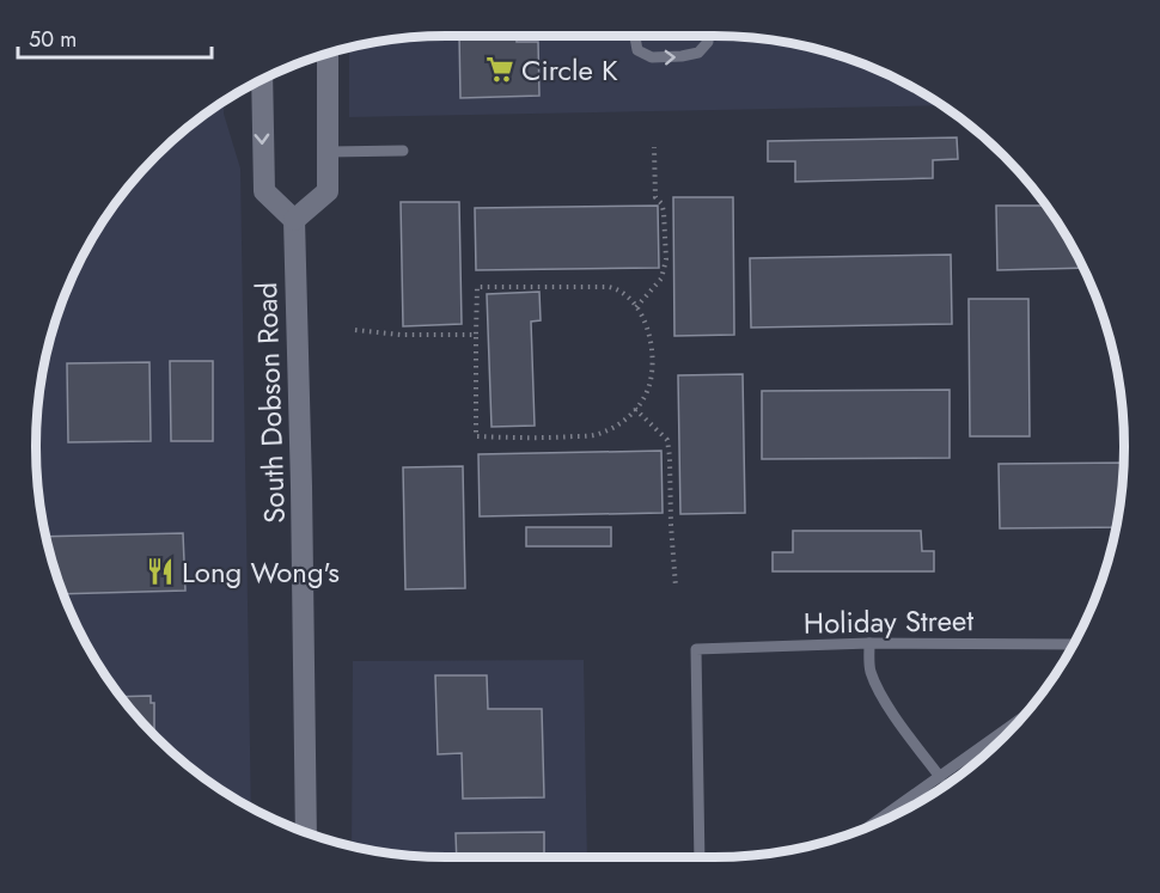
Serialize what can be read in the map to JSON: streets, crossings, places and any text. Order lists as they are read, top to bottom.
{
  "streets": {
    "main road": ["South Dobson Road"],
    "lane": ["Holiday Street"]
  },
  "places": {
    "supermarket": ["Circle K"],
    "restaurant": ["Long Wong's"]
  },
  "scale_bar": "50 m"
}
